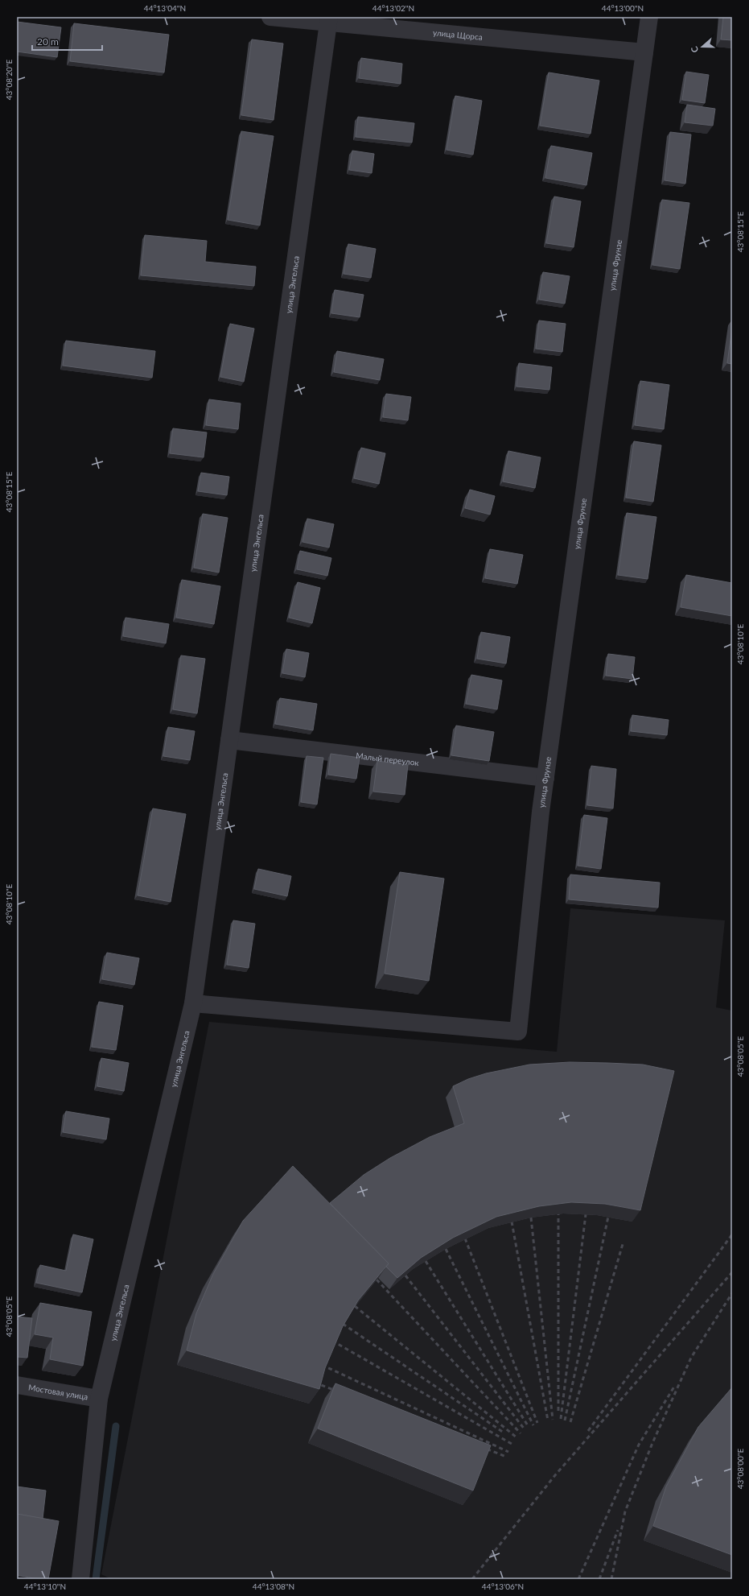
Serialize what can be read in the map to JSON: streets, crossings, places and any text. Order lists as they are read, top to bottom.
{
  "streets": {
    "street": [
      "улица Щорса",
      "улица Фрунзе",
      "улица Энгельса",
      "Малый переулок",
      "Мостовая улица"
    ]
  },
  "crossings": [
    ["улица Щорса", "улица Фрунзе"],
    ["улица Щорса", "улица Энгельса"],
    ["улица Фрунзе", "улица Энгельса"],
    ["улица Фрунзе", "Малый переулок"],
    ["улица Энгельса", "Малый переулок"],
    ["улица Энгельса", "Мостовая улица"]
  ],
  "scale_bar": "20 m",
  "north": "left",
  "coordinates": [
    "44°13'04\"N",
    "44°13'02\"N",
    "44°13'00\"N",
    "43°08'20\"E",
    "43°08'15\"E",
    "43°08'10\"E",
    "43°08'05\"E",
    "43°08'00\"E",
    "44°13'10\"N",
    "44°13'08\"N",
    "44°13'06\"N"
  ]
}
